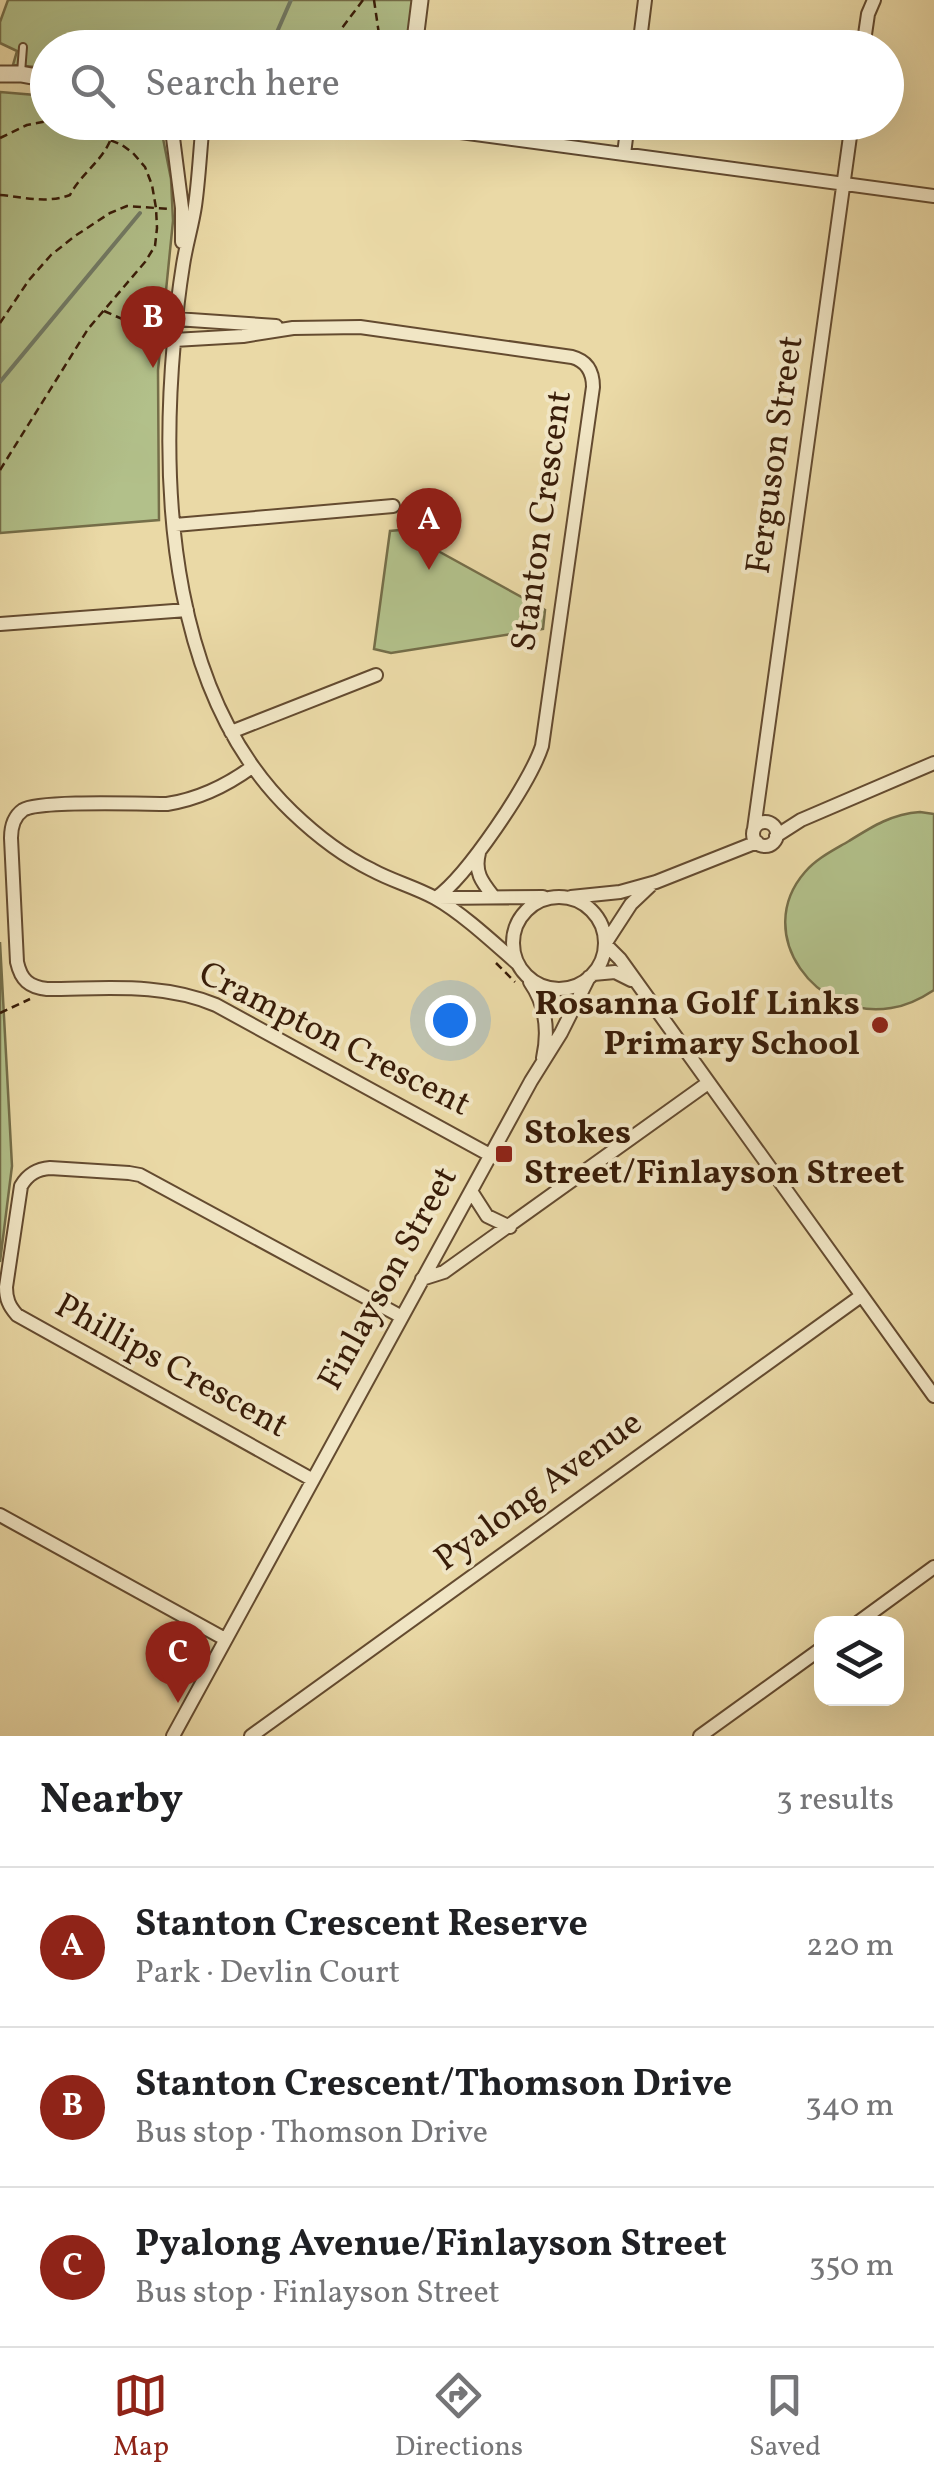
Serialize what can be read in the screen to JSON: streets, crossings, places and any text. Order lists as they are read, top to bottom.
{
  "streets": {
    "street": [
      "Ferguson Street",
      "Stanton Crescent",
      "Crampton Crescent",
      "Finlayson Street",
      "Phillips Crescent",
      "Pyalong Avenue"
    ]
  },
  "crossings": [
    ["Crampton Crescent", "Finlayson Street"],
    ["Finlayson Street", "Phillips Crescent"]
  ],
  "places": {
    "other": ["Rosanna Golf Links Primary School"],
    "transit": ["Stokes Street/Finlayson Street"]
  },
  "page": {
    "search": "Search here",
    "pins": ["B", "A", "C"],
    "heading": ["Nearby", "3 results"],
    "list": [
      {
        "mark": "A",
        "name": "Stanton Crescent Reserve",
        "note": "Park · Devlin Court",
        "value": "220 m"
      },
      {
        "mark": "B",
        "name": "Stanton Crescent/Thomson Drive",
        "note": "Bus stop · Thomson Drive",
        "value": "340 m"
      },
      {
        "mark": "C",
        "name": "Pyalong Avenue/Finlayson Street",
        "note": "Bus stop · Finlayson Street",
        "value": "350 m"
      }
    ],
    "nav": ["Map", "Directions", "Saved"]
  }
}
